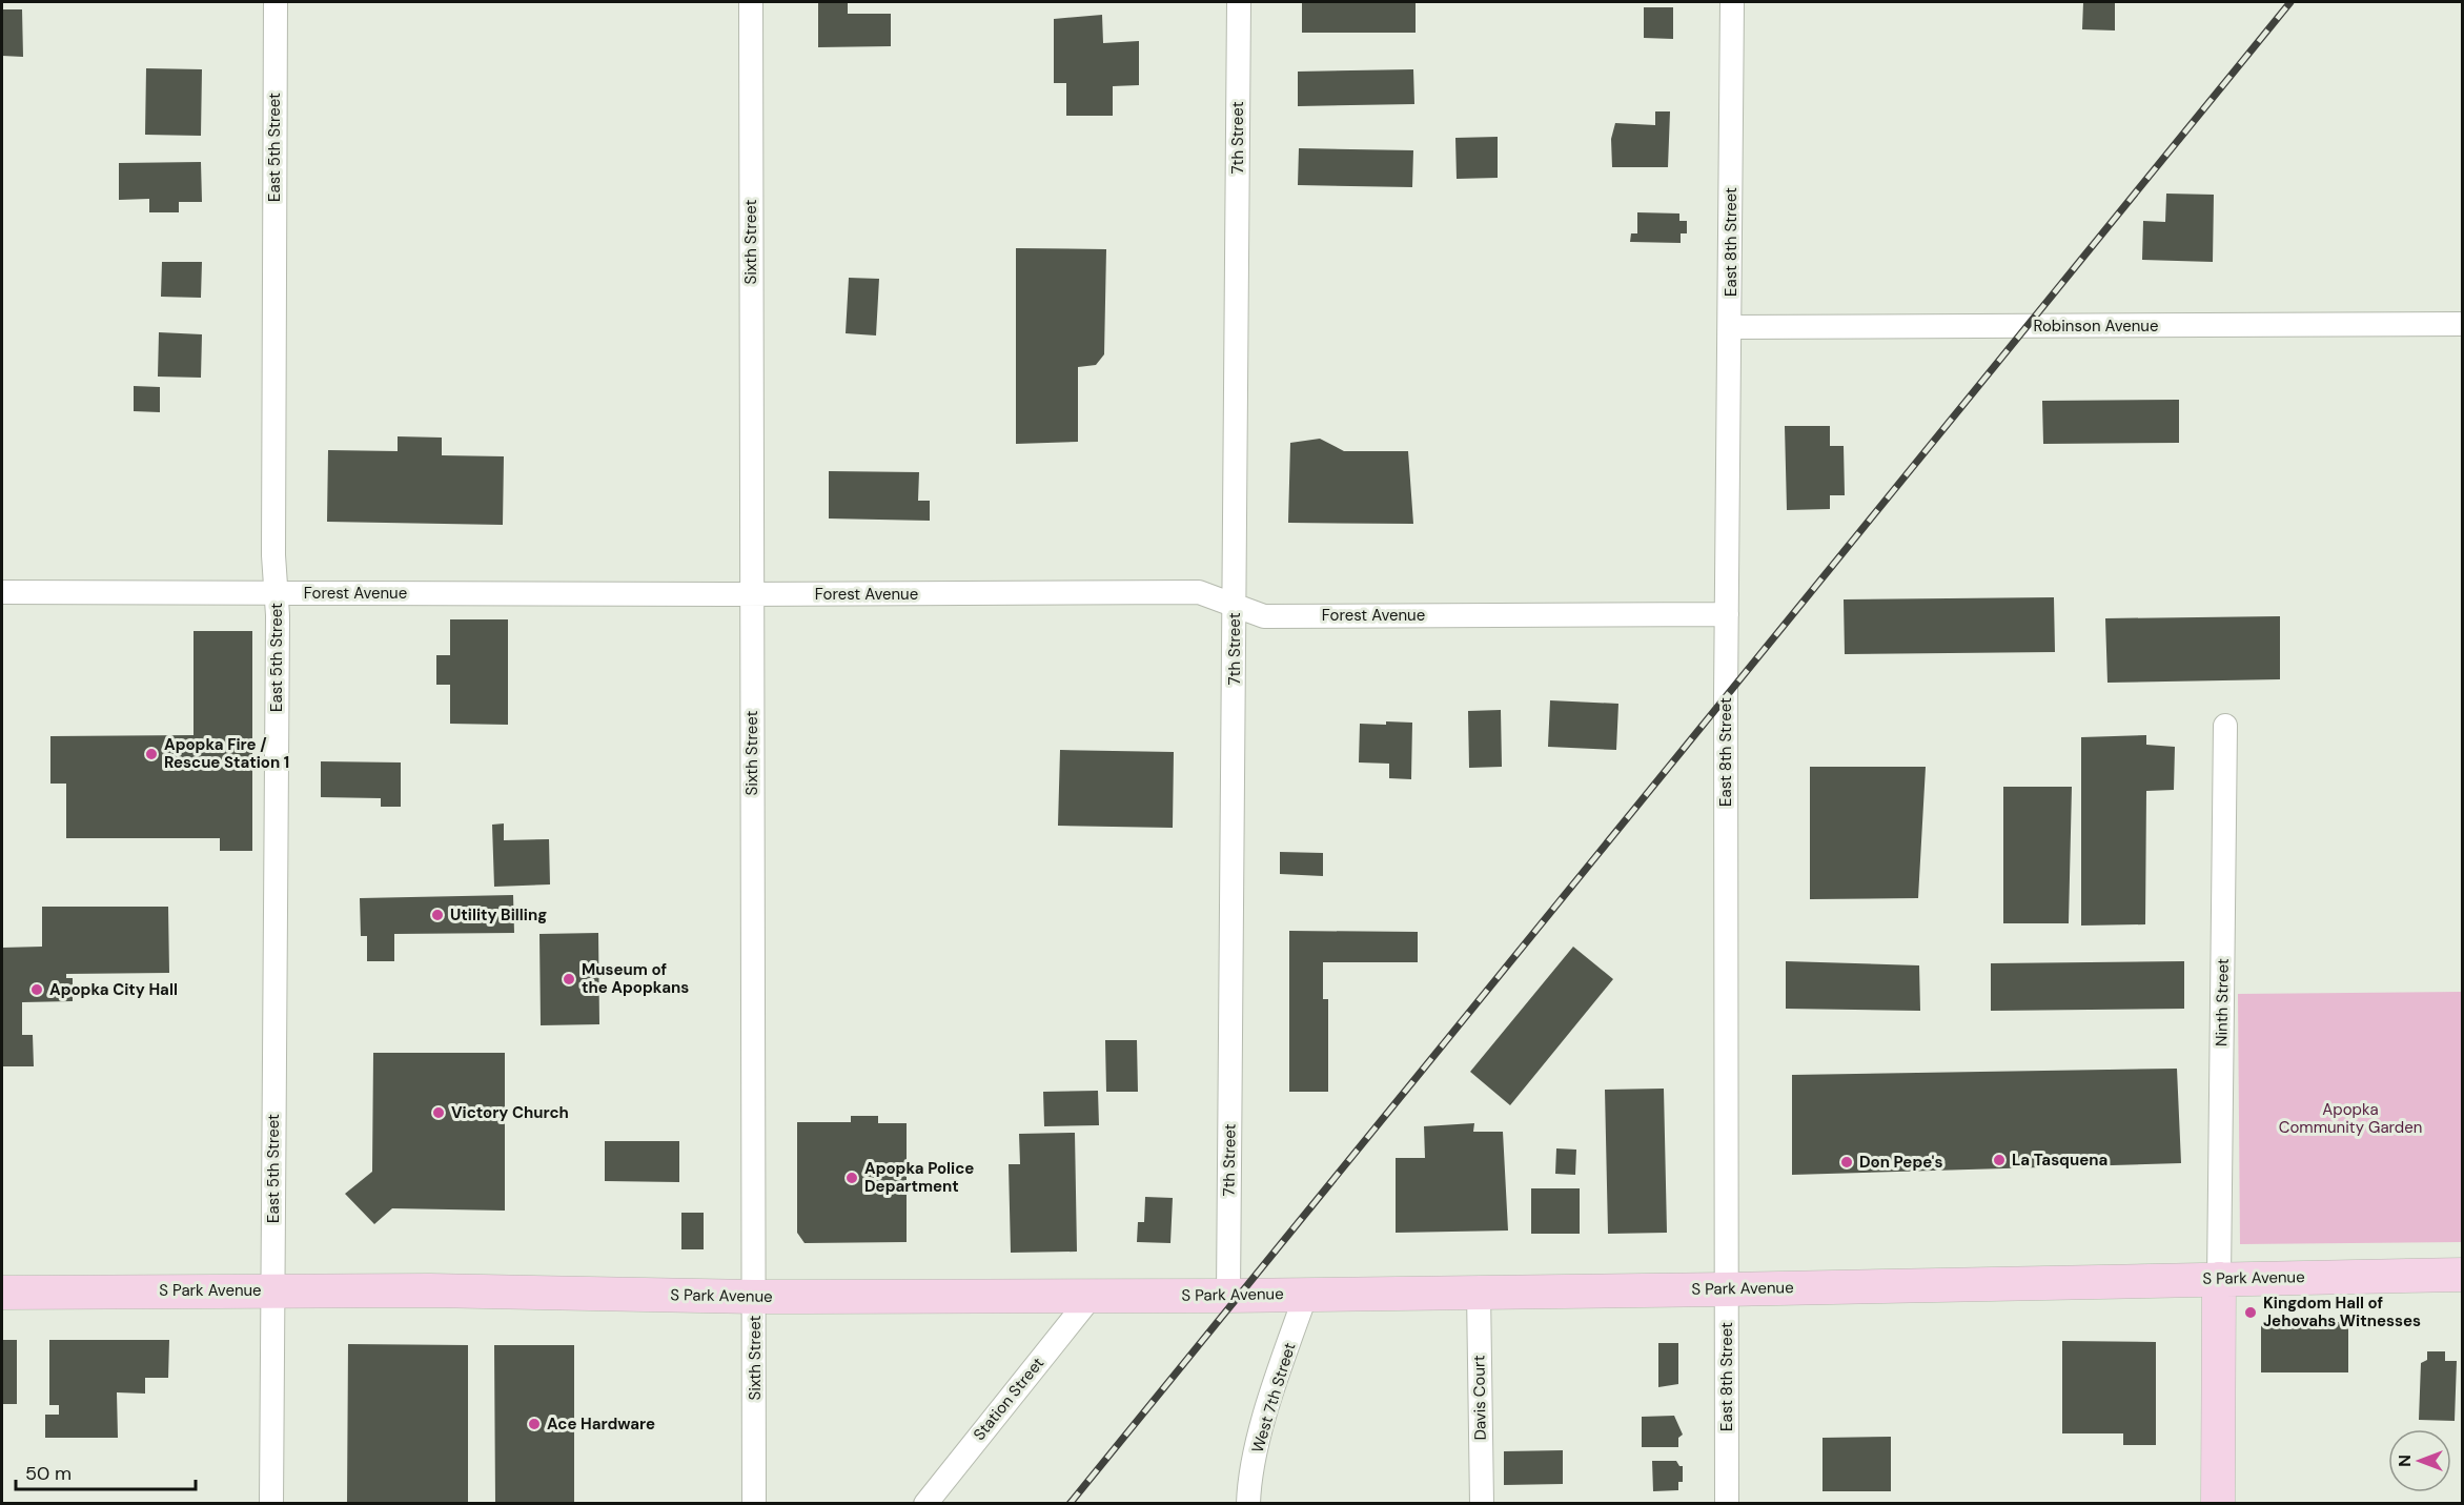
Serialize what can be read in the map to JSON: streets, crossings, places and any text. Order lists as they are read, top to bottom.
{
  "streets": {
    "main road": ["S Park Avenue"],
    "street": [
      "7th Street",
      "East 5th Street",
      "Sixth Street",
      "East 8th Street",
      "Robinson Avenue",
      "Forest Avenue",
      "Ninth Street",
      "West 7th Street",
      "Davis Court",
      "Station Street"
    ]
  },
  "crossings": [
    ["7th Street", "Forest Avenue"],
    ["7th Street", "S Park Avenue"],
    ["East 5th Street", "Forest Avenue"],
    ["East 5th Street", "S Park Avenue"],
    ["Sixth Street", "Forest Avenue"],
    ["Sixth Street", "S Park Avenue"],
    ["East 8th Street", "Robinson Avenue"],
    ["East 8th Street", "Forest Avenue"],
    ["East 8th Street", "S Park Avenue"],
    ["Ninth Street", "S Park Avenue"],
    ["S Park Avenue", "West 7th Street"],
    ["S Park Avenue", "Davis Court"],
    ["S Park Avenue", "Station Street"]
  ],
  "parks": ["Apopka Community Garden"],
  "places": [
    "Apopka Fire / Rescue Station 1",
    "Utility Billing",
    "Museum of the Apopkans",
    "Apopka City Hall",
    "Victory Church",
    "La Tasquena",
    "Don Pepe's",
    "Apopka Police Department",
    "Kingdom Hall of Jehovahs Witnesses",
    "Ace Hardware"
  ],
  "scale_bar": "50 m",
  "north": "left"
}
